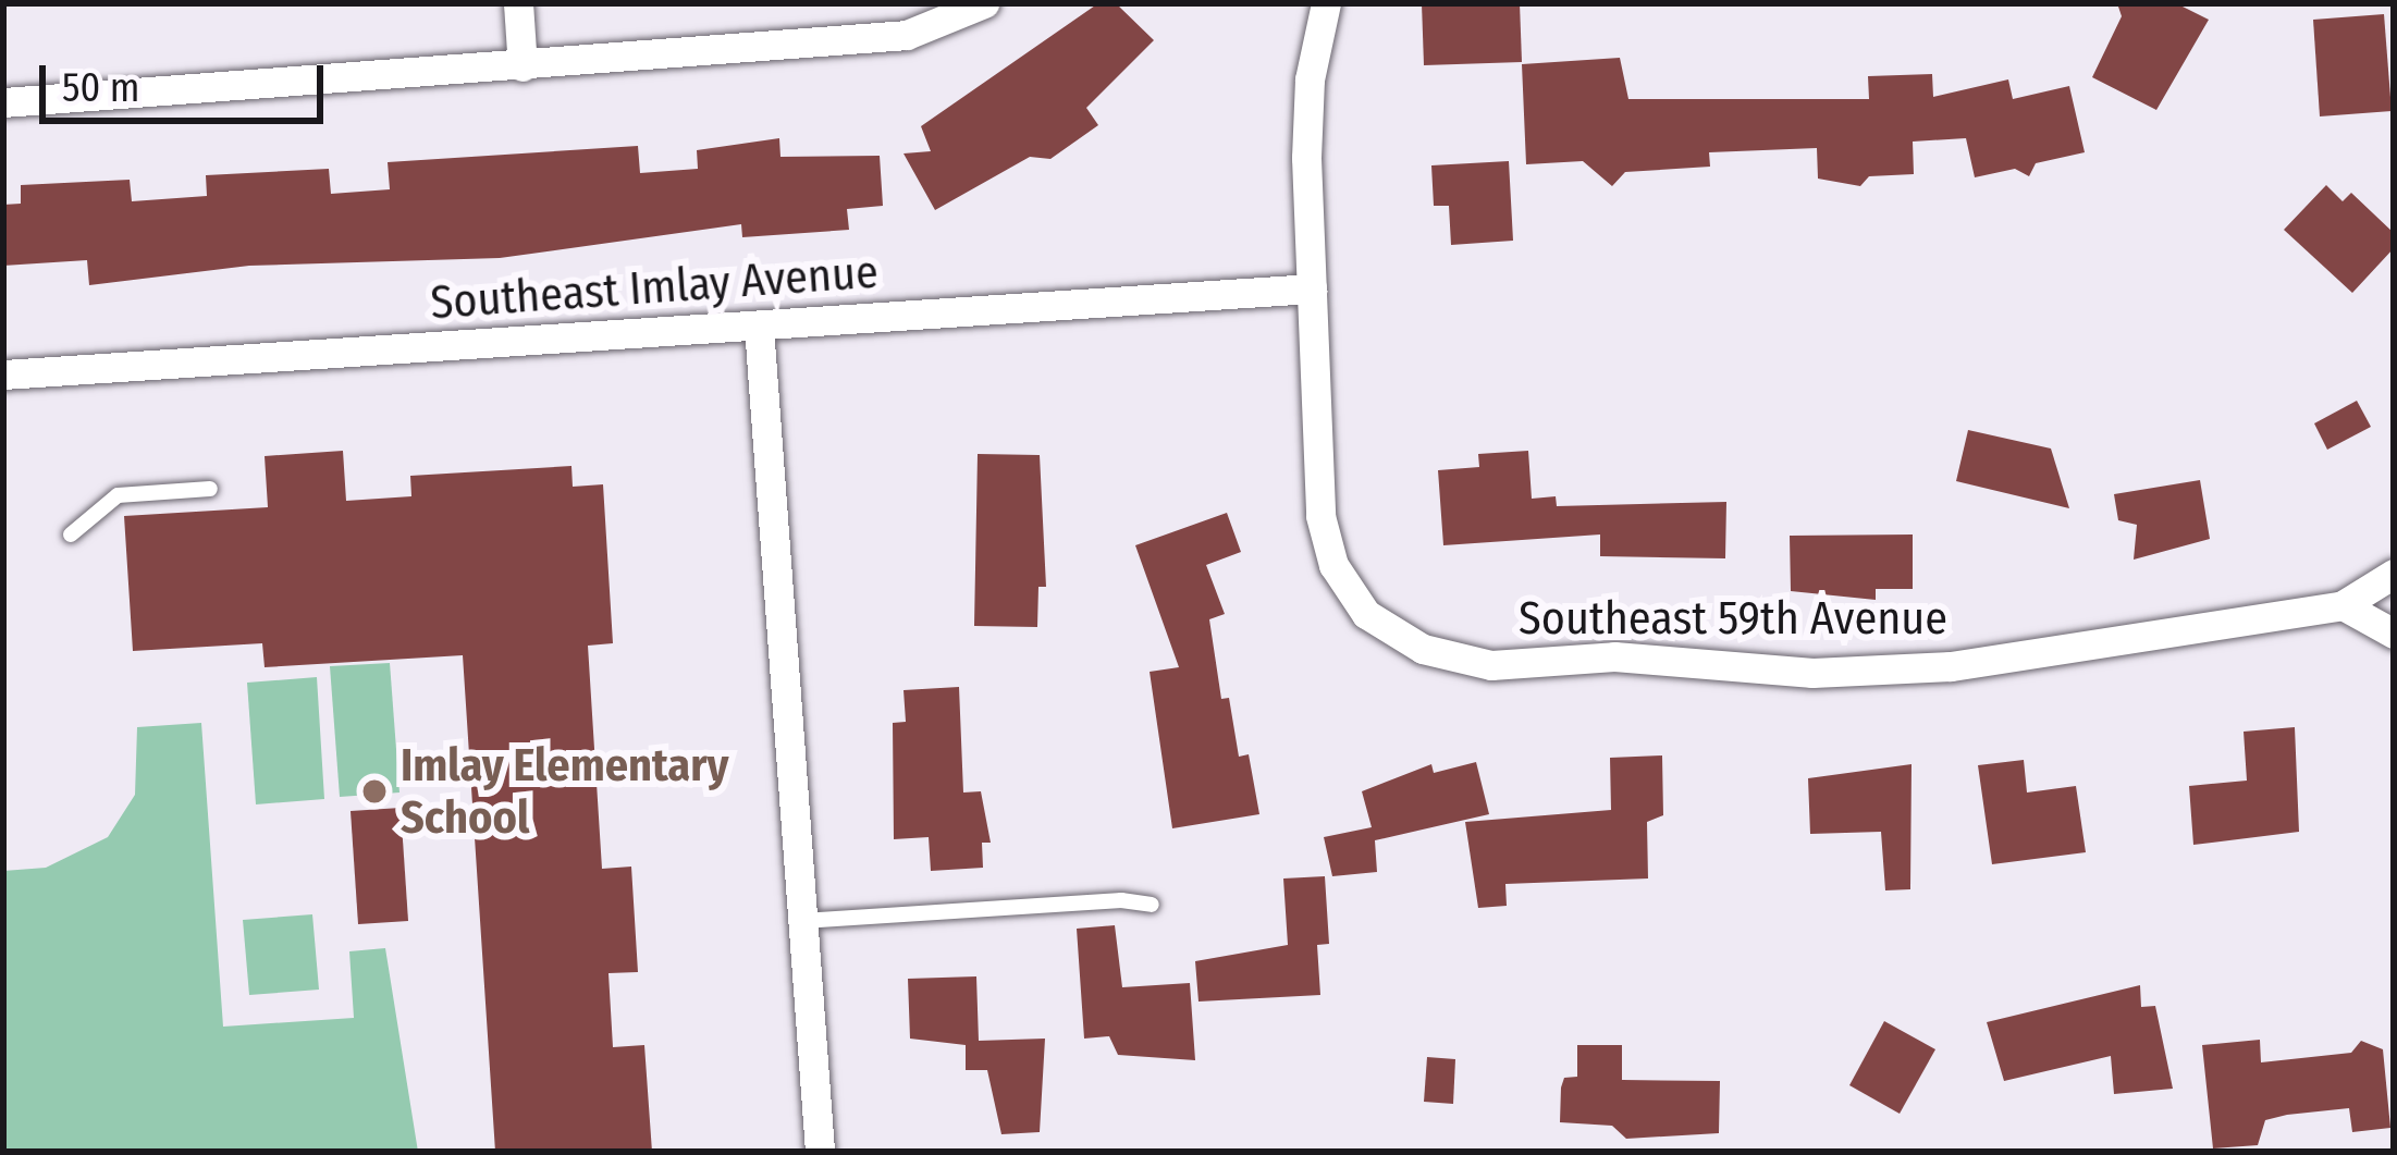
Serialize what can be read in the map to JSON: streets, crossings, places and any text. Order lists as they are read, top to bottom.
{
  "streets": {
    "street": ["Southeast Imlay Avenue", "Southeast 59th Avenue"]
  },
  "crossings": [
    ["Southeast Imlay Avenue", "Southeast 59th Avenue"]
  ],
  "places": ["Imlay Elementary School"],
  "scale_bar": "50 m"
}
